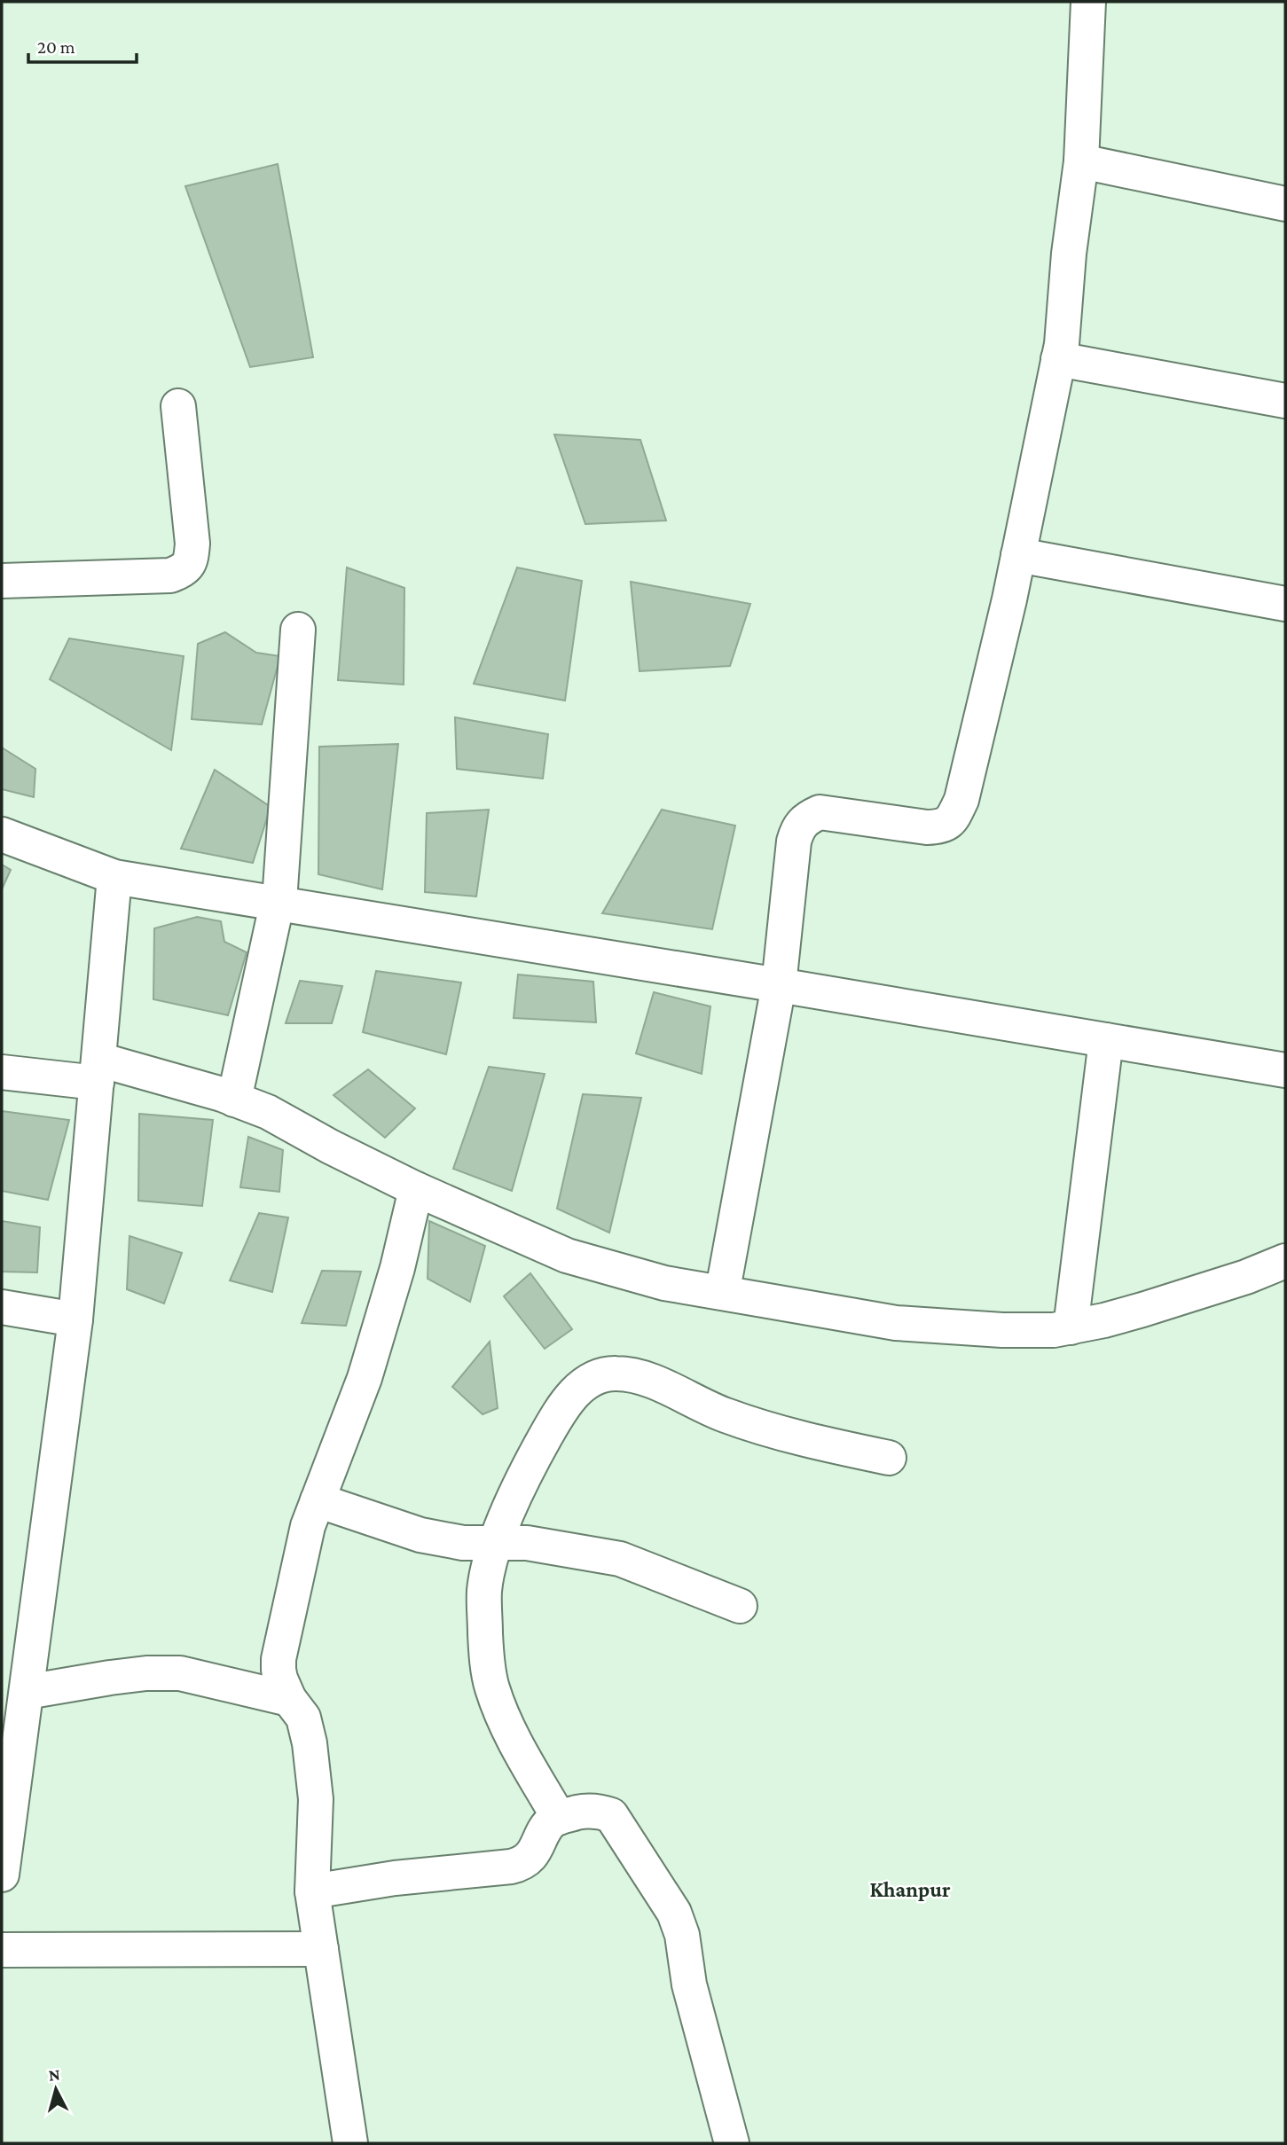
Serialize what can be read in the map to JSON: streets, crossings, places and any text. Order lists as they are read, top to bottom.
{
  "districts": ["Khanpur"],
  "scale_bar": "20 m",
  "north": "top"
}
